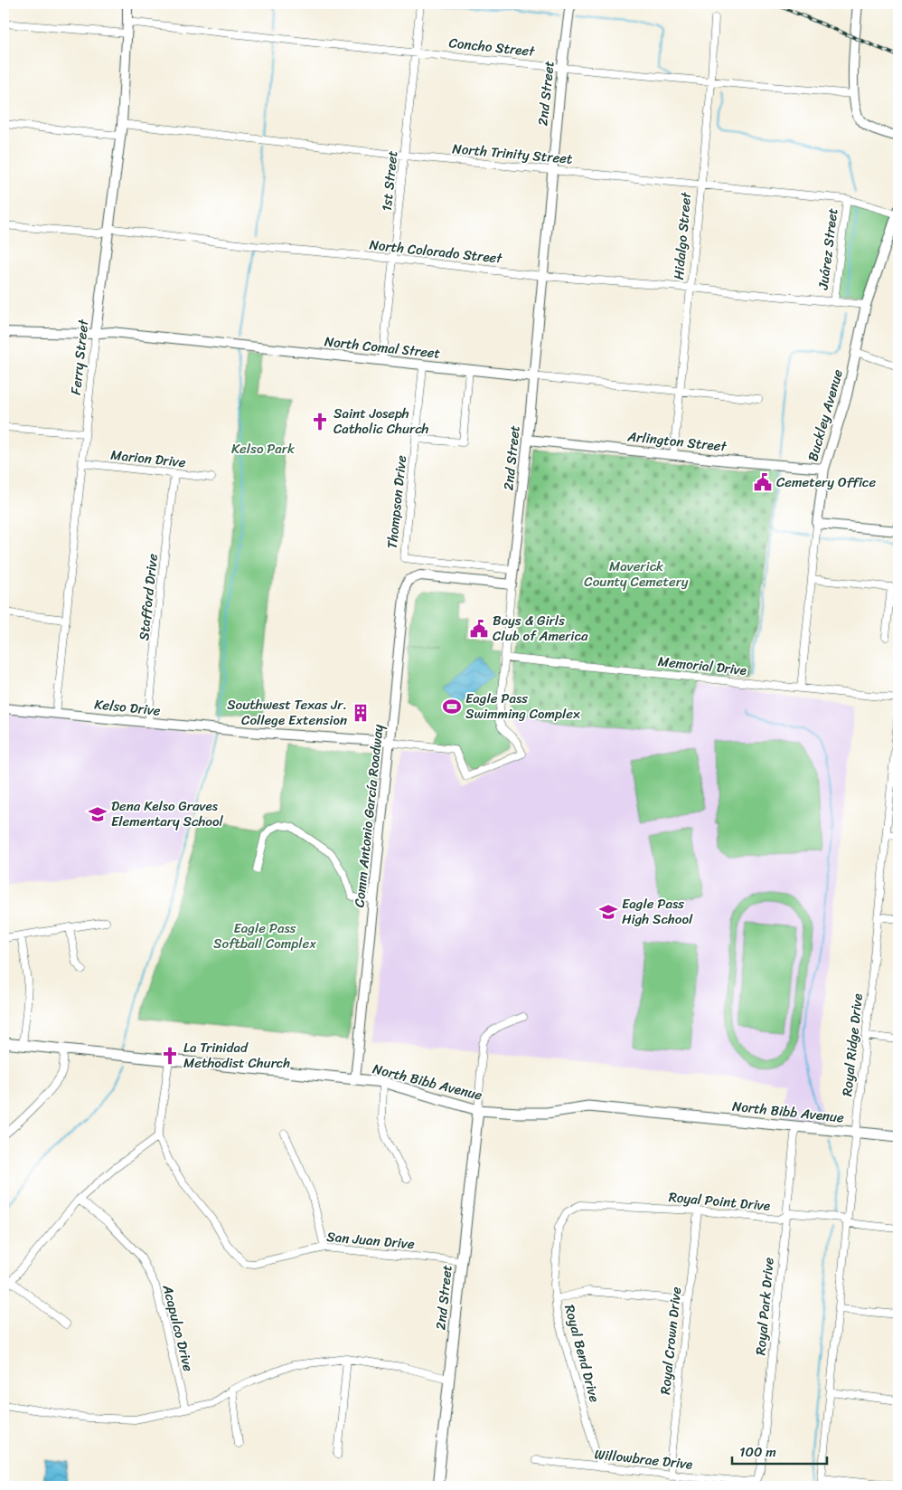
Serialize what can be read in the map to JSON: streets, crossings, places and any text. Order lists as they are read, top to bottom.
{
  "streets": {
    "main road": ["2nd Street", "North Bibb Avenue"],
    "street": [
      "Concho Street",
      "North Trinity Street",
      "1st Street",
      "Hidalgo Street",
      "Juárez Street",
      "North Colorado Street",
      "North Comal Street",
      "Ferry Street",
      "Buckley Avenue",
      "Arlington Street",
      "Marion Drive",
      "Thompson Drive",
      "Stafford Drive",
      "Memorial Drive",
      "Kelso Drive",
      "Comm Antonio García Roadway",
      "Royal Ridge Drive",
      "Royal Point Drive",
      "San Juan Drive",
      "Royal Park Drive",
      "Acapulco Drive",
      "Royal Crown Drive",
      "Royal Bend Drive",
      "Willowbrae Drive"
    ]
  },
  "crossings": [
    ["Concho Street", "2nd Street"],
    ["Concho Street", "1st Street"],
    ["Concho Street", "Hidalgo Street"],
    ["Concho Street", "Ferry Street"],
    ["2nd Street", "North Trinity Street"],
    ["2nd Street", "North Colorado Street"],
    ["2nd Street", "North Comal Street"],
    ["2nd Street", "Arlington Street"],
    ["2nd Street", "Thompson Drive"],
    ["2nd Street", "Memorial Drive"],
    ["2nd Street", "Kelso Drive"],
    ["2nd Street", "Comm Antonio García Roadway"],
    ["2nd Street", "North Bibb Avenue"],
    ["2nd Street", "San Juan Drive"],
    ["North Trinity Street", "1st Street"],
    ["North Trinity Street", "Hidalgo Street"],
    ["North Trinity Street", "Juárez Street"],
    ["North Trinity Street", "Ferry Street"],
    ["North Trinity Street", "Buckley Avenue"],
    ["1st Street", "North Colorado Street"],
    ["1st Street", "North Comal Street"],
    ["Hidalgo Street", "North Colorado Street"],
    ["Hidalgo Street", "North Comal Street"],
    ["Hidalgo Street", "Arlington Street"],
    ["Juárez Street", "North Colorado Street"],
    ["North Colorado Street", "Ferry Street"],
    ["North Colorado Street", "Buckley Avenue"],
    ["North Comal Street", "Ferry Street"],
    ["North Comal Street", "Thompson Drive"],
    ["Ferry Street", "Marion Drive"],
    ["Ferry Street", "Kelso Drive"],
    ["Buckley Avenue", "Arlington Street"],
    ["Buckley Avenue", "Memorial Drive"],
    ["Marion Drive", "Stafford Drive"],
    ["Stafford Drive", "Kelso Drive"],
    ["Kelso Drive", "Comm Antonio García Roadway"],
    ["Comm Antonio García Roadway", "North Bibb Avenue"],
    ["Royal Ridge Drive", "North Bibb Avenue"],
    ["Royal Ridge Drive", "Royal Point Drive"],
    ["North Bibb Avenue", "Royal Park Drive"],
    ["Royal Point Drive", "Royal Park Drive"],
    ["Royal Point Drive", "Royal Crown Drive"],
    ["Royal Point Drive", "Royal Bend Drive"],
    ["Royal Park Drive", "Willowbrae Drive"],
    ["Royal Crown Drive", "Willowbrae Drive"],
    ["Royal Bend Drive", "Willowbrae Drive"]
  ],
  "parks": ["Kelso Park", "Maverick County Cemetery", "Eagle Pass Softball Complex"],
  "places": {
    "church": ["Saint Joseph Catholic Church", "La Trinidad Methodist Church"],
    "public building": ["Cemetery Office", "Boys & Girls Club of America"],
    "sports": ["Eagle Pass Swimming Complex"],
    "building": ["Southwest Texas Jr. College Extension"],
    "school or university": ["Dena Kelso Graves Elementary School", "Eagle Pass High School"]
  },
  "scale_bar": "100 m"
}
